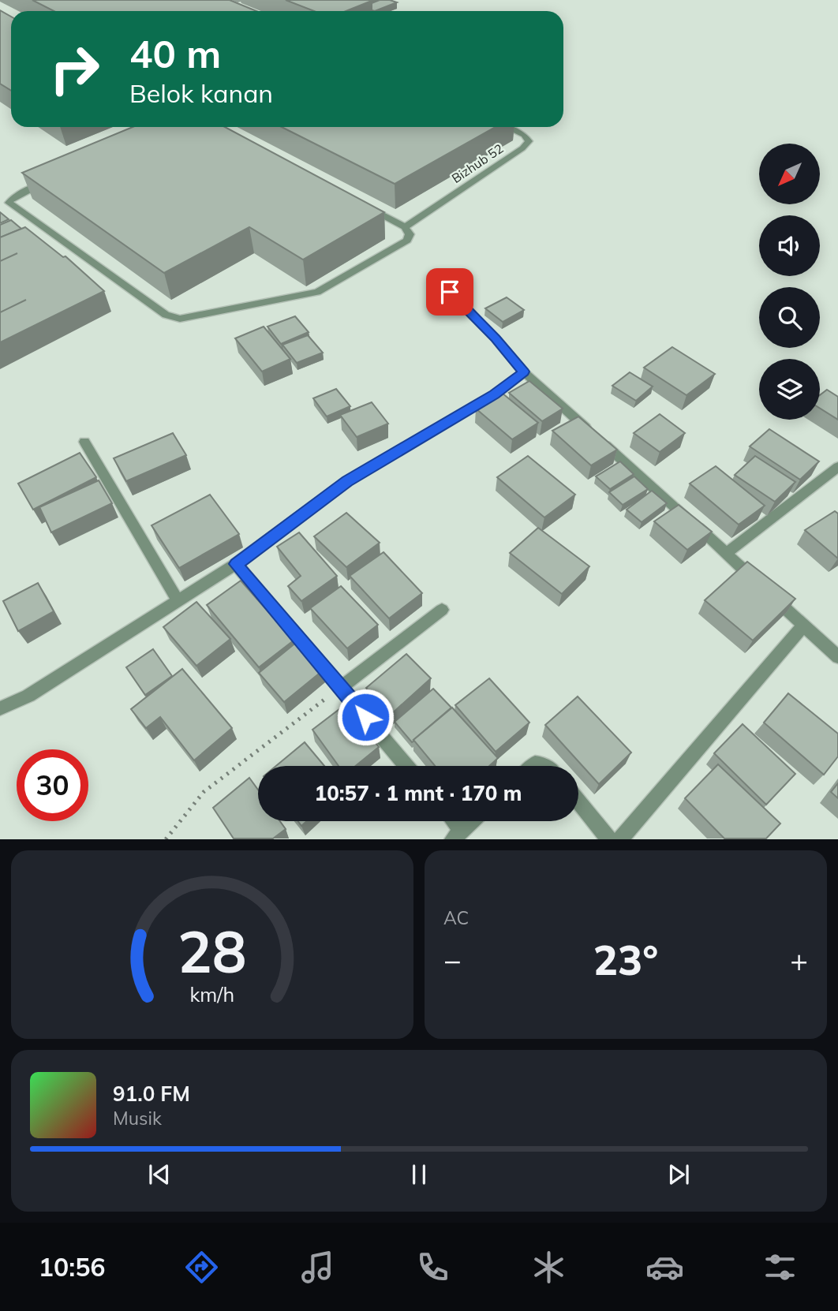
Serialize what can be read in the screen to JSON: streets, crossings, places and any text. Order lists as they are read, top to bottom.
{
  "streets": {
    "street": ["Bizhub 52"]
  },
  "north": "bottom left",
  "page": {
    "turn": ["40 m", "Belok kanan"],
    "limit": "30",
    "trip": "10:57 · 1 mnt · 170 m",
    "tile": "AC",
    "heat": ["−", "23°", "+"],
    "song": ["91.0 FM", "Musik"],
    "tabs": "10:56",
    "gauge": ["28", "km/h"]
  }
}
